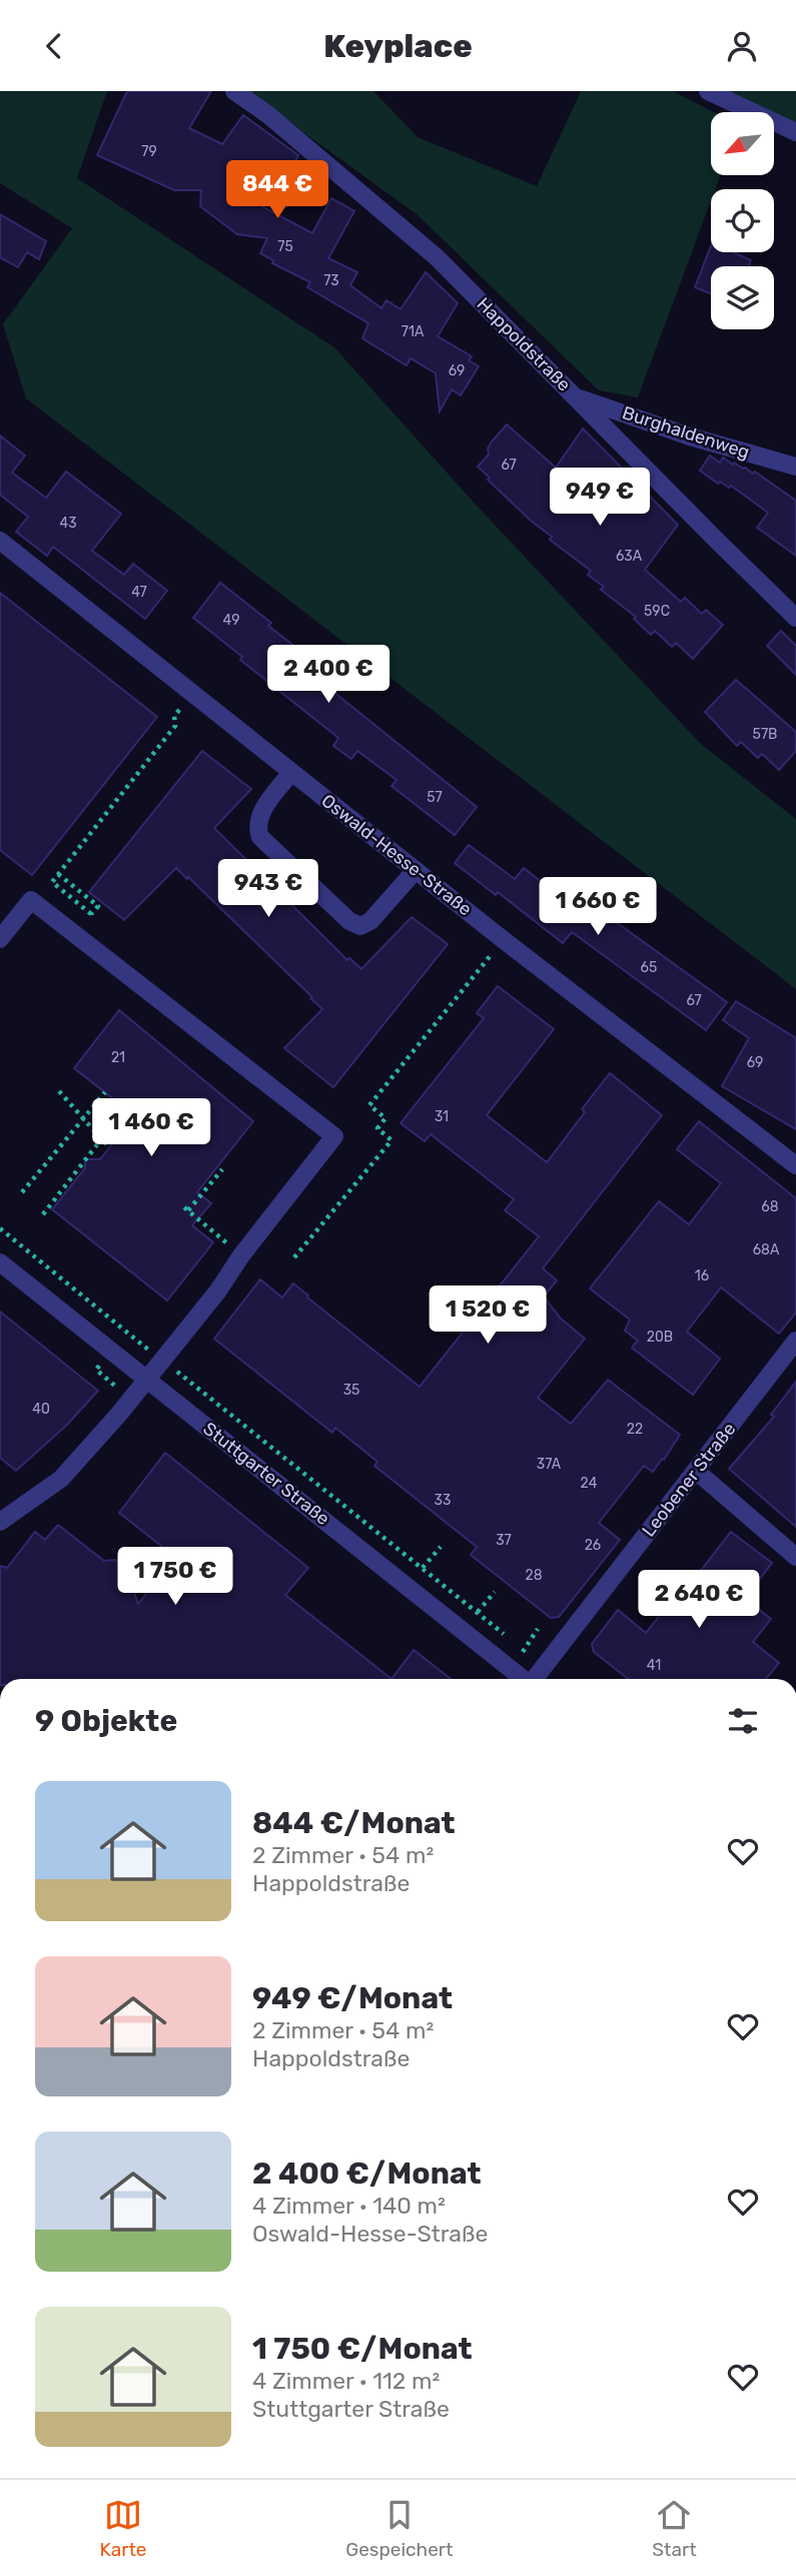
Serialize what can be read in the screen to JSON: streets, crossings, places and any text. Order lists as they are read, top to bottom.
{
  "streets": {
    "street": [
      "Happoldstraße",
      "Burghaldenweg",
      "Oswald-Hesse-Straße",
      "Stuttgarter Straße",
      "Leobener Straße"
    ]
  },
  "crossings": [
    ["Happoldstraße", "Burghaldenweg"]
  ],
  "house_numbers": [
    "79",
    "75",
    "73",
    "71A",
    "69",
    "67",
    "43",
    "63A",
    "47",
    "59C",
    "49",
    "57B",
    "57",
    "65",
    "67",
    "21",
    "69",
    "31",
    "68",
    "68A",
    "16",
    "20B",
    "35",
    "40",
    "22",
    "37A",
    "24",
    "33",
    "37",
    "26",
    "28",
    "41"
  ],
  "north": "bottom left",
  "page": {
    "header": "Keyplace",
    "price": [
      "844 €",
      "949 €",
      "2 400 €",
      "943 €",
      "1 660 €",
      "1 460 €",
      "1 520 €",
      "1 750 €",
      "2 640 €"
    ],
    "heading": "9 Objekte",
    "list": [
      {
        "name": "844 €/Monat",
        "note": "2 Zimmer · 54 m² · Happoldstraße"
      },
      {
        "name": "949 €/Monat",
        "note": "2 Zimmer · 54 m² · Happoldstraße"
      },
      {
        "name": "2 400 €/Monat",
        "note": "4 Zimmer · 140 m² · Oswald-Hesse-Straße"
      },
      {
        "name": "1 750 €/Monat",
        "note": "4 Zimmer · 112 m² · Stuttgarter Straße"
      }
    ],
    "tabs": ["Karte", "Gespeichert", "Start"]
  }
}
